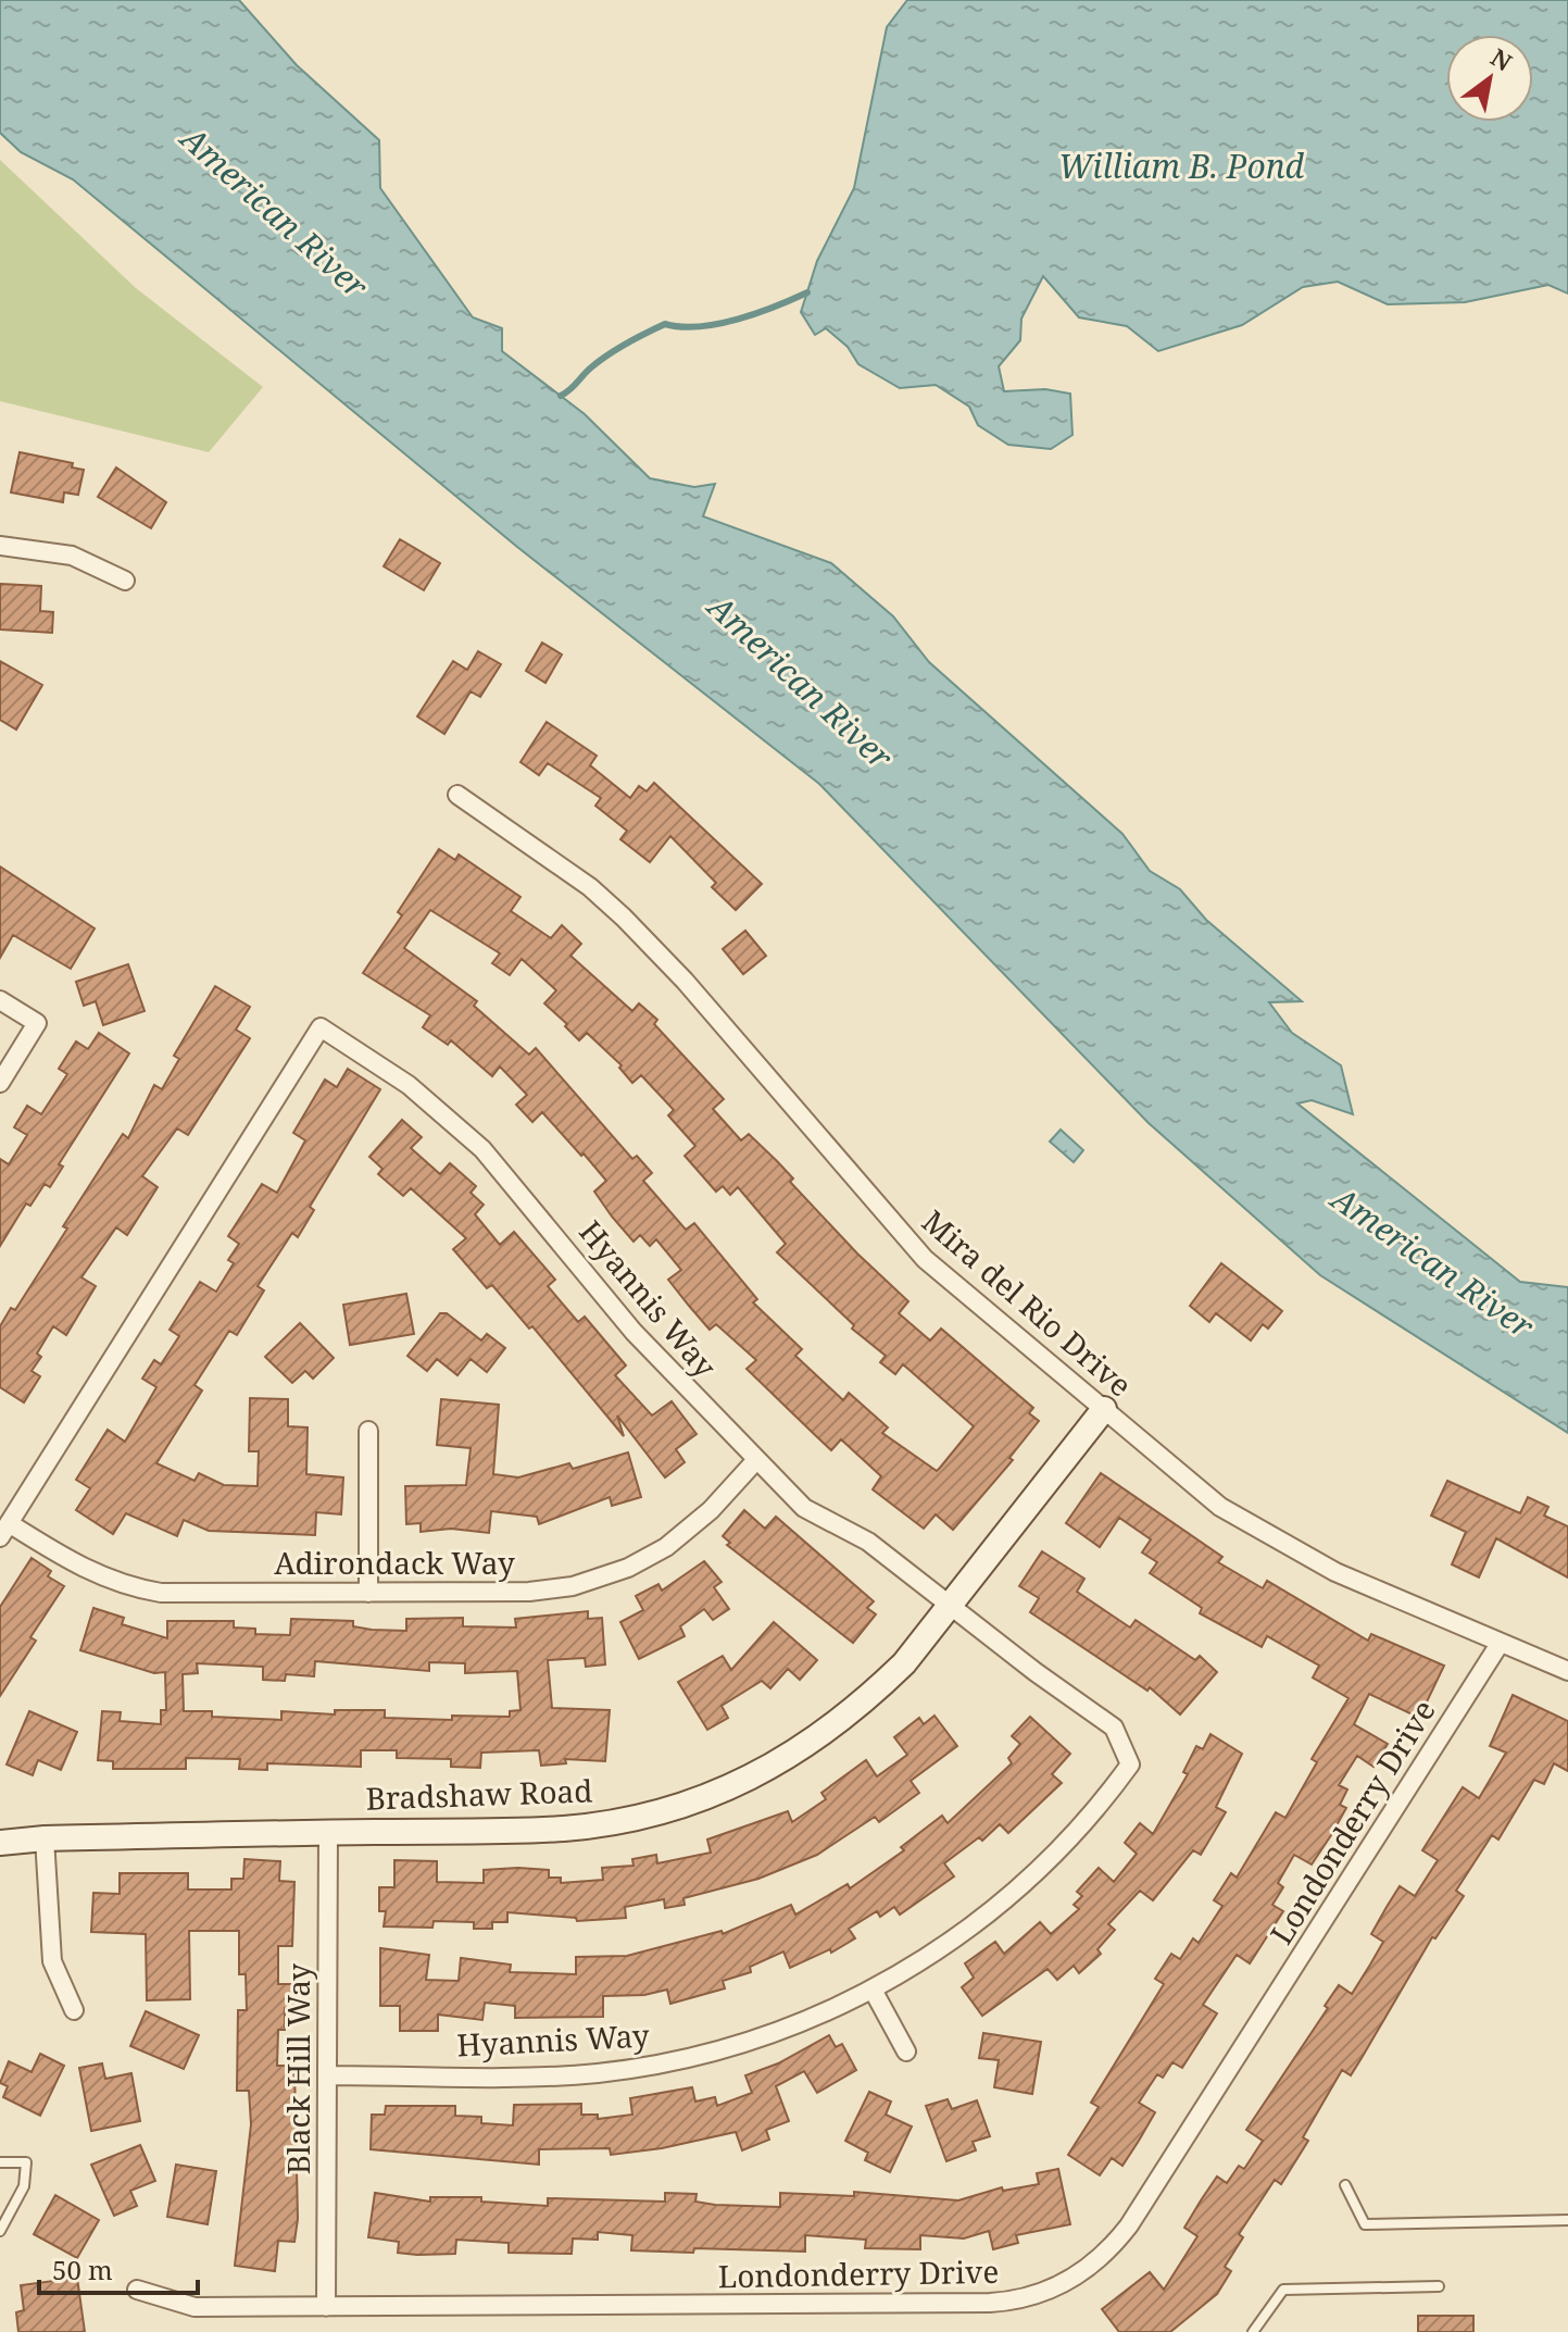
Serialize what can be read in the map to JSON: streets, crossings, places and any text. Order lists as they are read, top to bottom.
{
  "streets": {
    "street": [
      "Hyannis Way",
      "Mira del Rio Drive",
      "Adirondack Way",
      "Bradshaw Road",
      "Londonderry Drive",
      "Black Hill Way"
    ]
  },
  "crossings": [
    ["Hyannis Way", "Adirondack Way"],
    ["Hyannis Way", "Bradshaw Road"],
    ["Hyannis Way", "Black Hill Way"],
    ["Mira del Rio Drive", "Bradshaw Road"],
    ["Mira del Rio Drive", "Londonderry Drive"],
    ["Bradshaw Road", "Black Hill Way"],
    ["Londonderry Drive", "Black Hill Way"]
  ],
  "water": ["William B. Pond", "American River"],
  "scale_bar": "50 m",
  "north": "top right"
}
